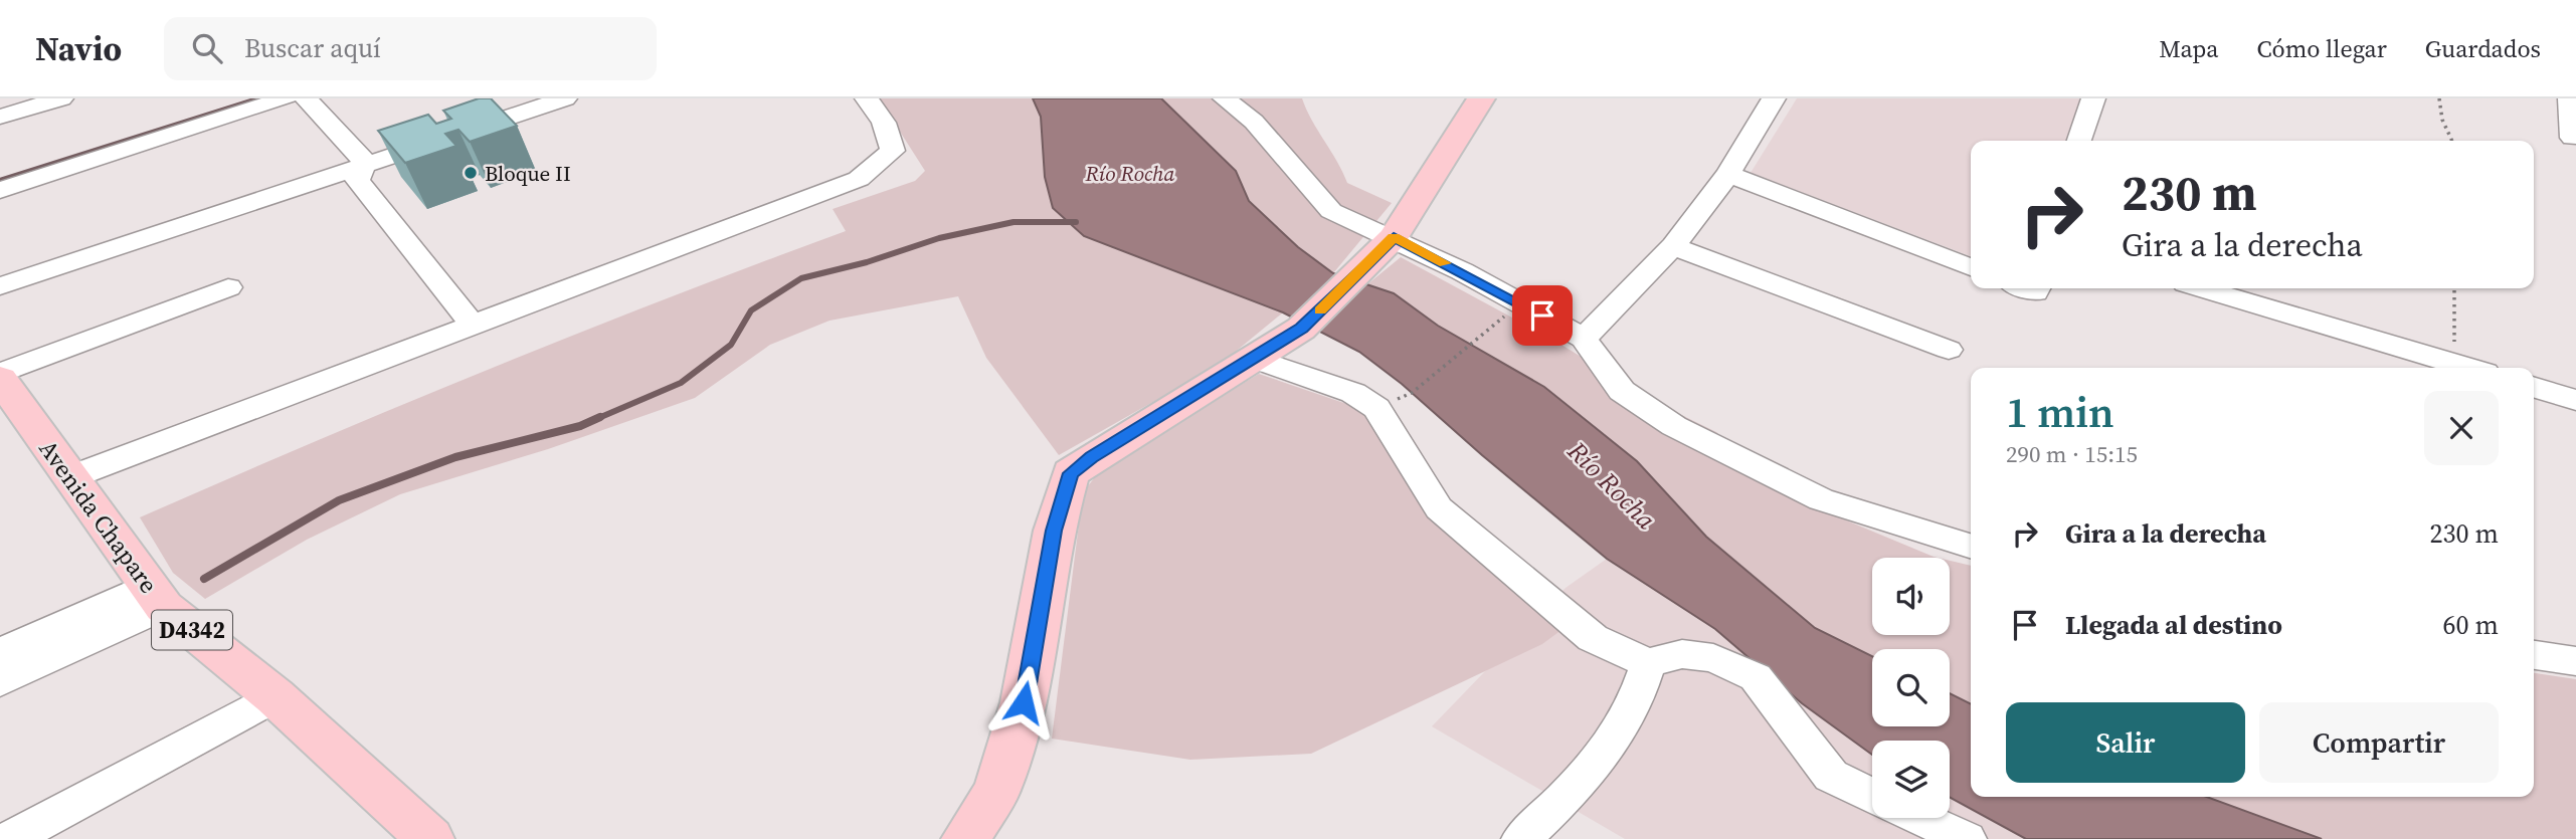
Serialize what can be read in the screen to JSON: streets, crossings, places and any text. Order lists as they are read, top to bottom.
{
  "streets": {
    "main road": ["Avenida Chapare", "D4342"]
  },
  "water": ["Río Rocha"],
  "places": ["Bloque II"],
  "page": {
    "header": "Navio",
    "search": "Buscar aquí",
    "nav": ["Mapa", "Cómo llegar", "Guardados"],
    "turn": ["230 m", "Gira a la derecha"],
    "heading": ["1 min", "290 m · 15:15"],
    "list": [
      {
        "name": "Gira a la derecha",
        "value": "230 m"
      },
      {
        "name": "Llegada al destino",
        "value": "60 m"
      }
    ],
    "buttons": ["Salir", "Compartir"]
  }
}
